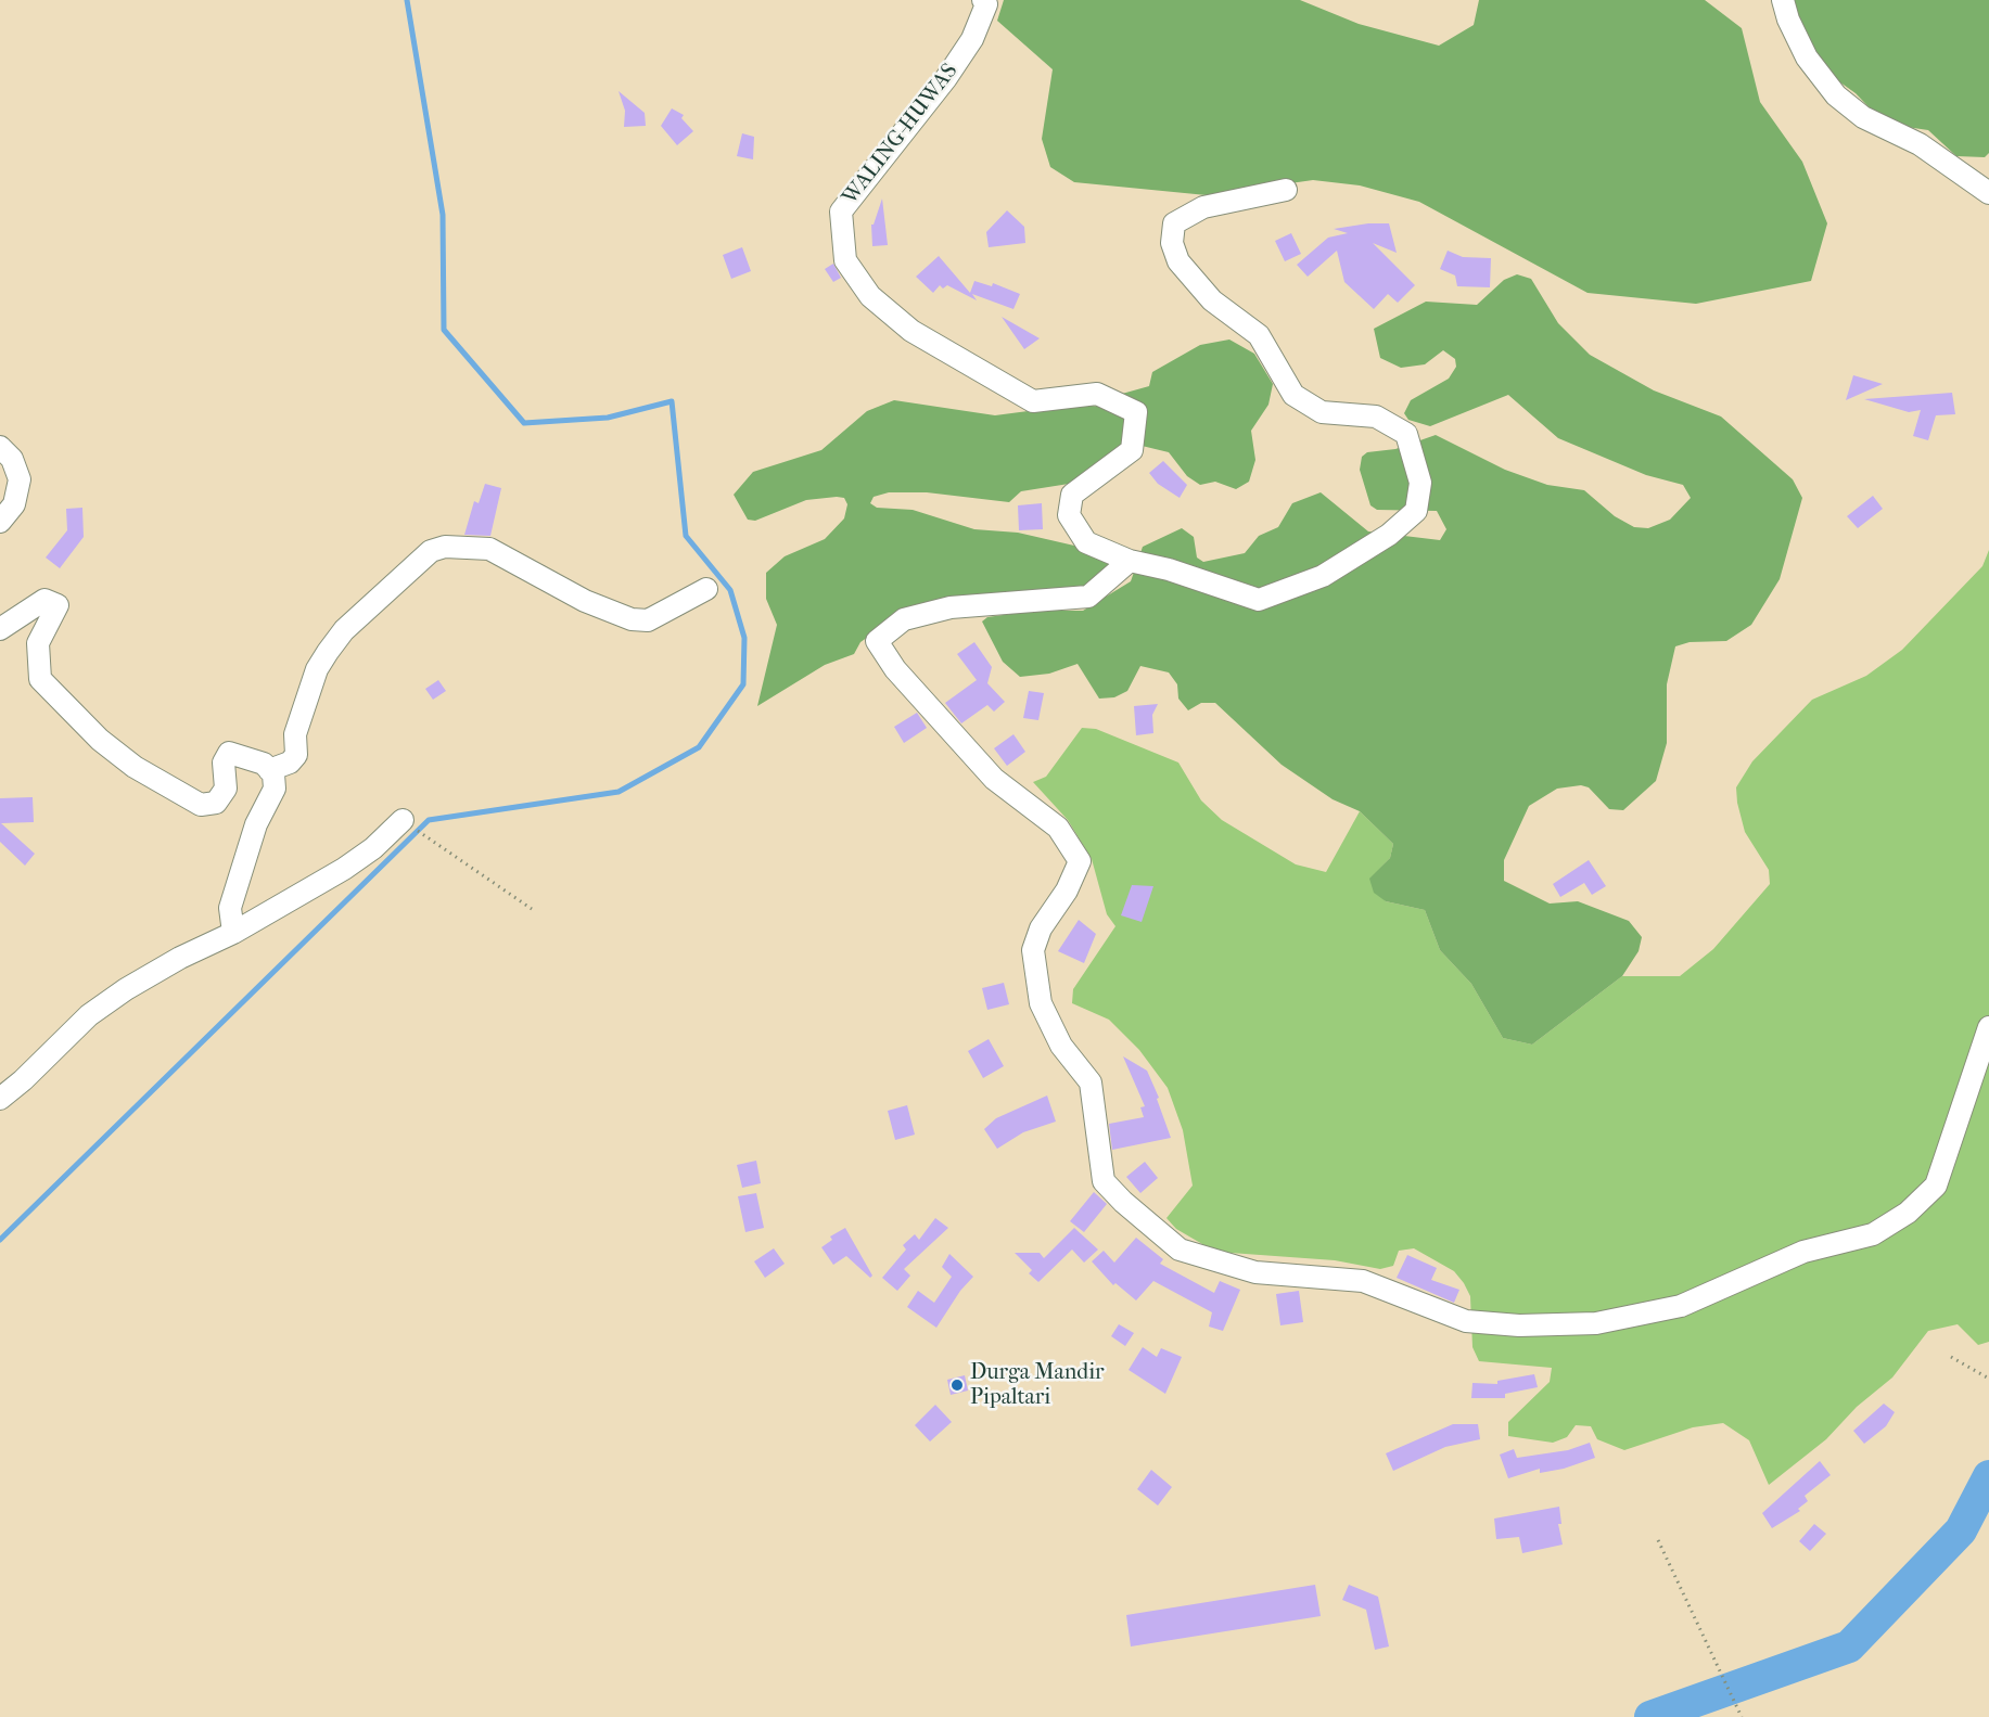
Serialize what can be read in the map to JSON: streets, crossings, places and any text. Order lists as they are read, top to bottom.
{
  "streets": {
    "street": ["WALING-HUWAS"]
  },
  "places": ["Durga Mandir Pipaltari"]
}
